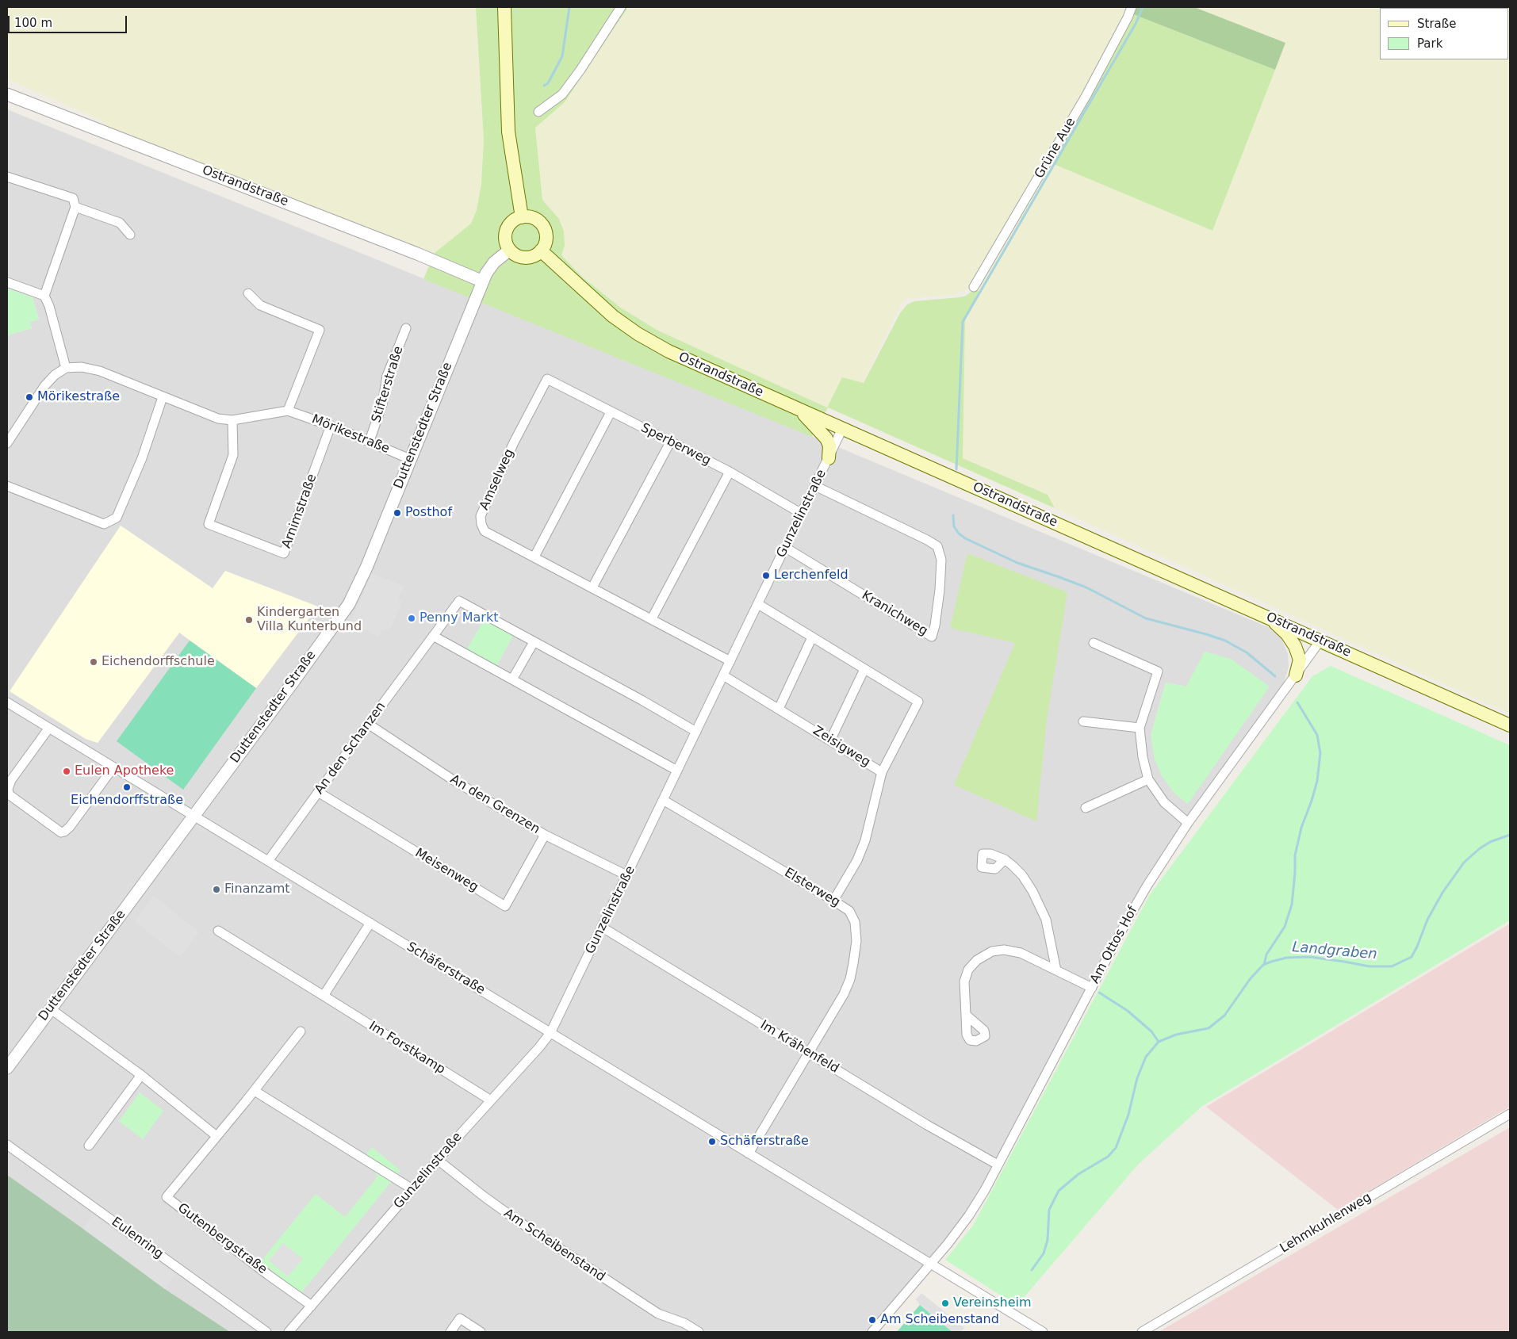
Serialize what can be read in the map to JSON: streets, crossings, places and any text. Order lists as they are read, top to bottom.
{
  "streets": {
    "main road": ["Ostrandstraße"],
    "street": [
      "Grüne Aue",
      "Stifterstraße",
      "Duttenstedter Straße",
      "Mörikestraße",
      "Sperberweg",
      "Amselweg",
      "Arnimstraße",
      "Gunzelinstraße",
      "Kranichweg",
      "Zeisigweg",
      "An den Schanzen",
      "An den Grenzen",
      "Meisenweg",
      "Elsterweg",
      "Am Ottos Hof",
      "Schäferstraße",
      "Im Krähenfeld",
      "Im Forstkamp",
      "Lehmkuhlenweg",
      "Eulenring",
      "Gutenbergstraße",
      "Am Scheibenstand"
    ]
  },
  "crossings": [
    ["Ostrandstraße", "Duttenstedter Straße"],
    ["Ostrandstraße", "Gunzelinstraße"],
    ["Ostrandstraße", "Am Ottos Hof"],
    ["Stifterstraße", "Mörikestraße"],
    ["Duttenstedter Straße", "Mörikestraße"],
    ["Duttenstedter Straße", "Schäferstraße"],
    ["Mörikestraße", "Arnimstraße"],
    ["Sperberweg", "Amselweg"],
    ["Sperberweg", "Gunzelinstraße"],
    ["Amselweg", "Gunzelinstraße"],
    ["Gunzelinstraße", "Kranichweg"],
    ["Gunzelinstraße", "Zeisigweg"],
    ["Gunzelinstraße", "An den Schanzen"],
    ["Gunzelinstraße", "An den Grenzen"],
    ["Gunzelinstraße", "Elsterweg"],
    ["Gunzelinstraße", "Schäferstraße"],
    ["Gunzelinstraße", "Im Krähenfeld"],
    ["Gunzelinstraße", "Im Forstkamp"],
    ["Gunzelinstraße", "Gutenbergstraße"],
    ["Gunzelinstraße", "Am Scheibenstand"],
    ["Zeisigweg", "Elsterweg"],
    ["An den Schanzen", "An den Grenzen"],
    ["An den Schanzen", "Meisenweg"],
    ["An den Schanzen", "Schäferstraße"],
    ["An den Grenzen", "Meisenweg"],
    ["Elsterweg", "Schäferstraße"],
    ["Elsterweg", "Im Krähenfeld"],
    ["Am Ottos Hof", "Schäferstraße"],
    ["Am Ottos Hof", "Im Krähenfeld"]
  ],
  "water": ["Landgraben"],
  "places": [
    "Mörikestraße",
    "Posthof",
    "Lerchenfeld",
    "Penny Markt",
    "Kindergarten Villa Kunterbund",
    "Eichendorffschule",
    "Eulen Apotheke",
    "Eichendorffstraße",
    "Finanzamt",
    "Schäferstraße",
    "Vereinsheim",
    "Am Scheibenstand"
  ],
  "legend": ["Straße", "Park"],
  "scale_bar": "100 m"
}
